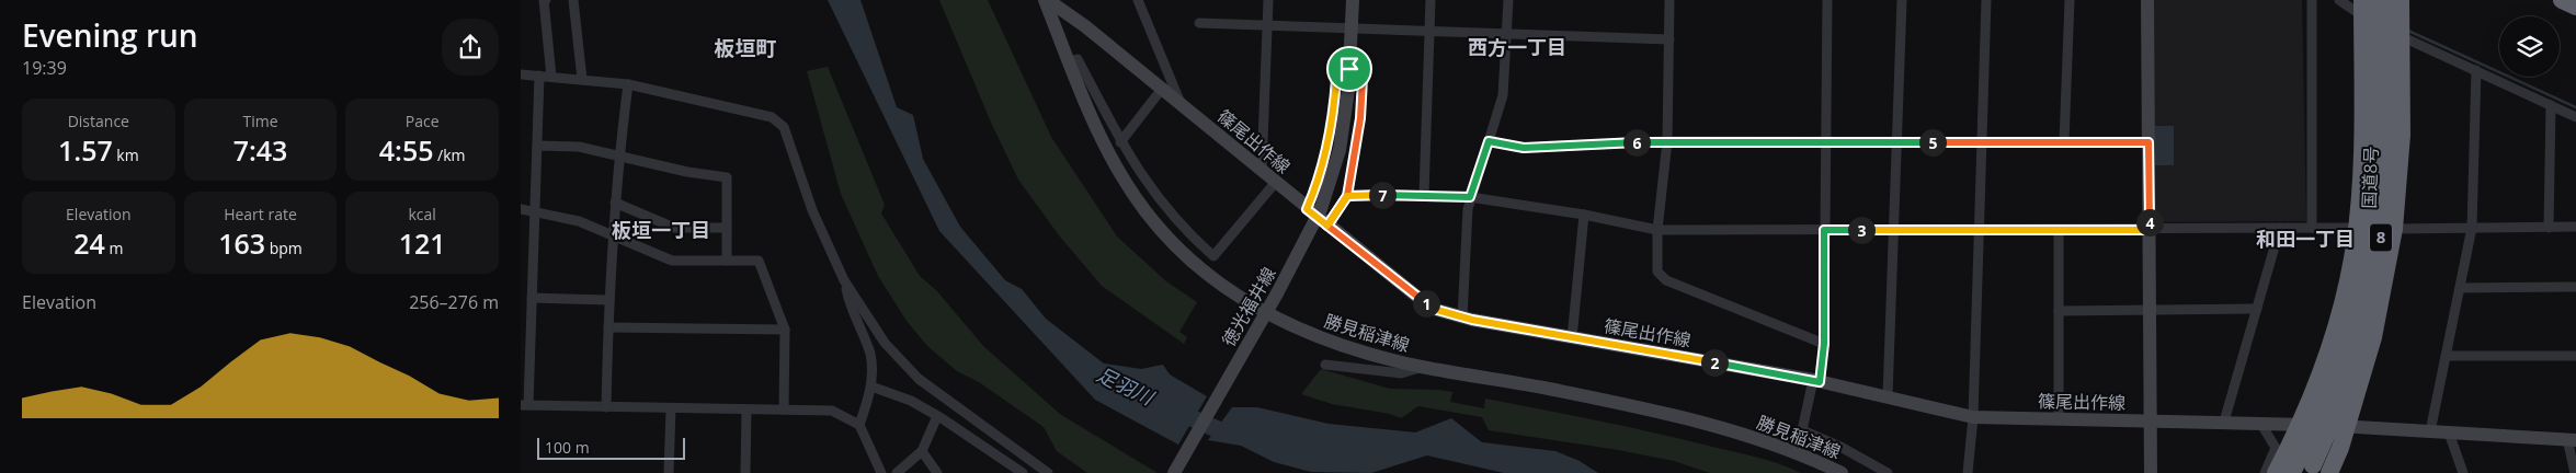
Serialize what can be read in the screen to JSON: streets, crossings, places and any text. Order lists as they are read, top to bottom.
{
  "streets": {
    "highway": ["国道8号", "8"],
    "main road": ["篠尾出作線", "徳光福井線", "勝見稲津線"]
  },
  "crossings": [
    ["篠尾出作線", "勝見稲津線"],
    ["徳光福井線", "勝見稲津線"]
  ],
  "districts": [
    "板垣町",
    "西方一丁目",
    "板垣一丁目",
    "和田一丁目"
  ],
  "water": ["足羽川"],
  "scale_bar": "100 m",
  "page": {
    "heading": ["Evening run", "19:39"],
    "stats": [
      ["Distance", "1.57 km"],
      ["Time", "7:43"],
      ["Pace", "4:55 /km"],
      ["Elevation", "24 m"],
      ["Heart rate", "163 bpm"],
      ["kcal", "121"]
    ],
    "pins": [
      "5",
      "6",
      "7",
      "4",
      "3",
      "1",
      "2"
    ],
    "chart": ["Elevation", "256–276 m"],
    "scale": "100 m"
  }
}
